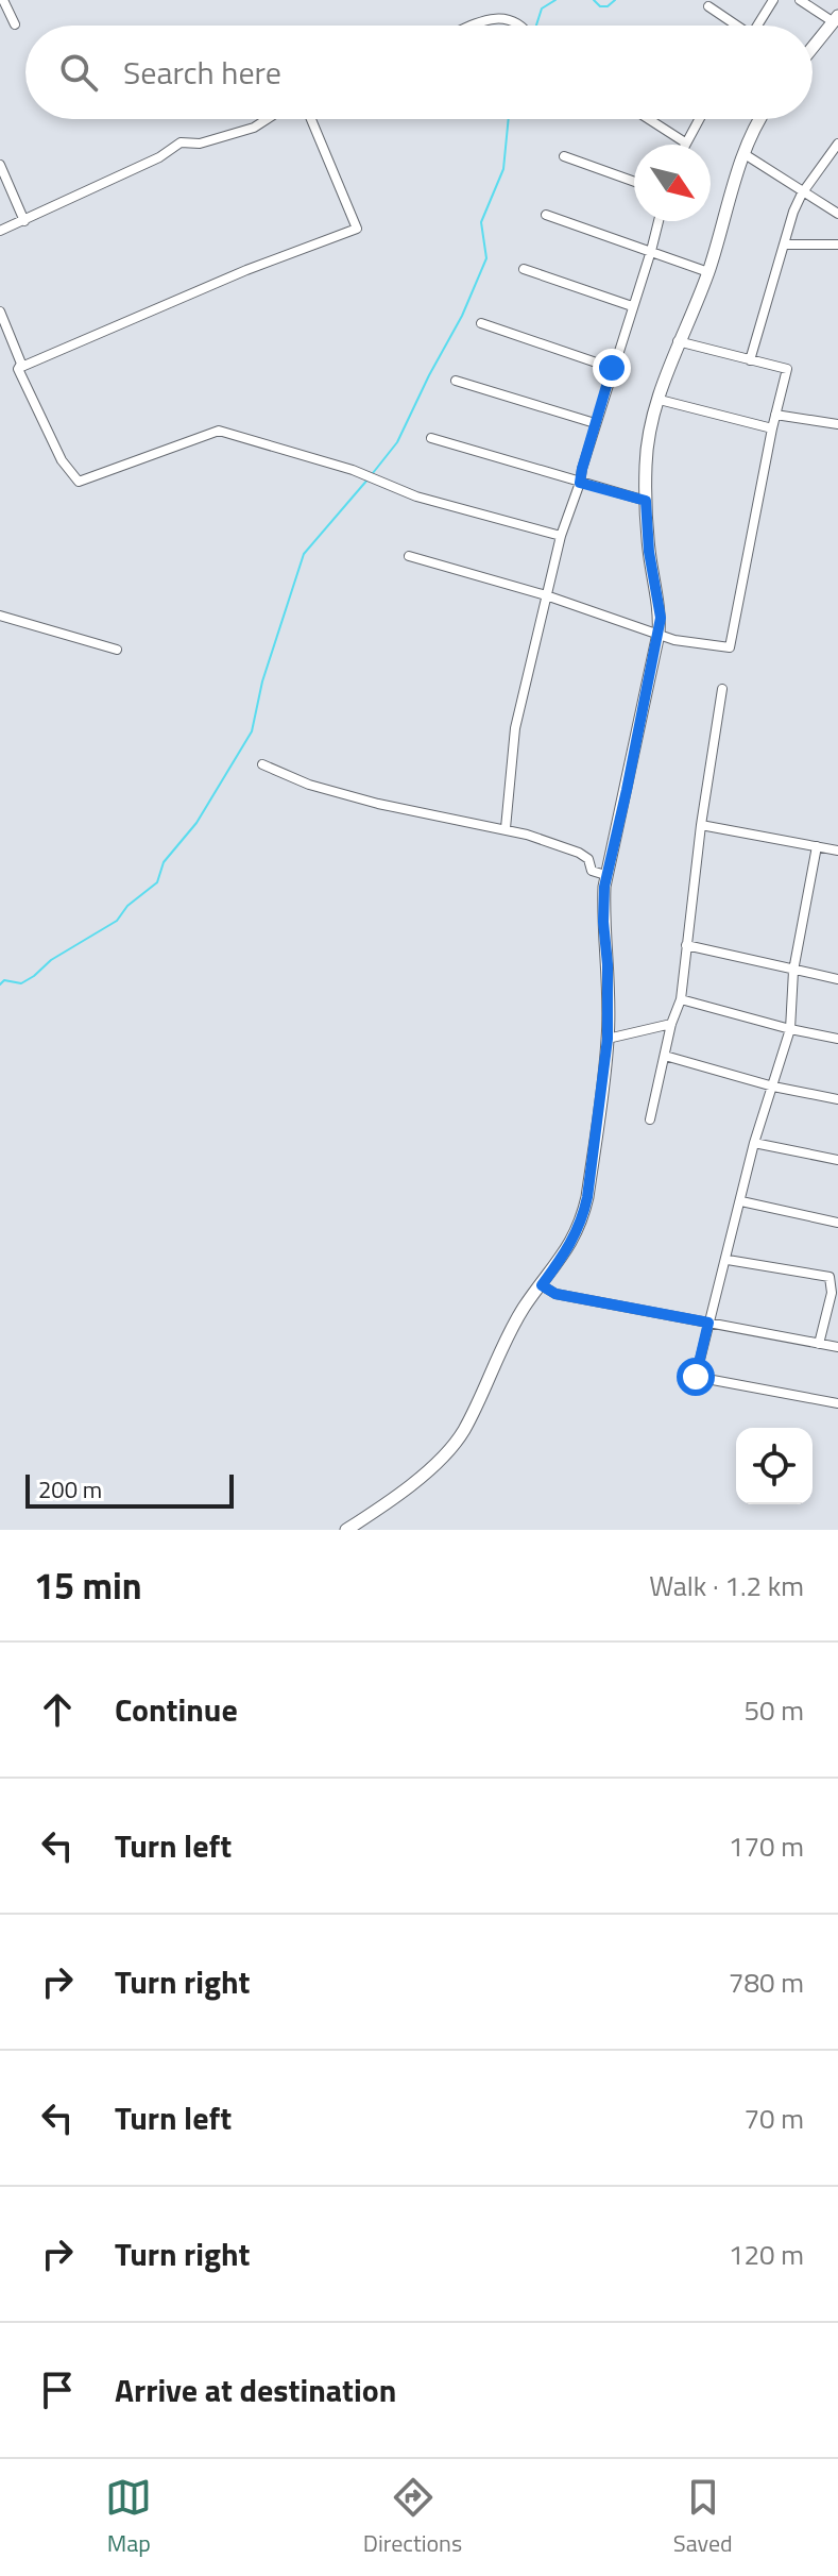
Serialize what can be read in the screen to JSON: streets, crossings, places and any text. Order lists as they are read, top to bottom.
{
  "scale_bar": "200 m",
  "north": "bottom right",
  "page": {
    "search": "Search here",
    "scale": "200 m",
    "heading": ["15 min", "Walk · 1.2 km"],
    "list": [
      ["Continue", "50 m"],
      ["Turn left", "170 m"],
      ["Turn right", "780 m"],
      ["Turn left", "70 m"],
      ["Turn right", "120 m"],
      "Arrive at destination"
    ],
    "nav": ["Map", "Directions", "Saved"]
  }
}
